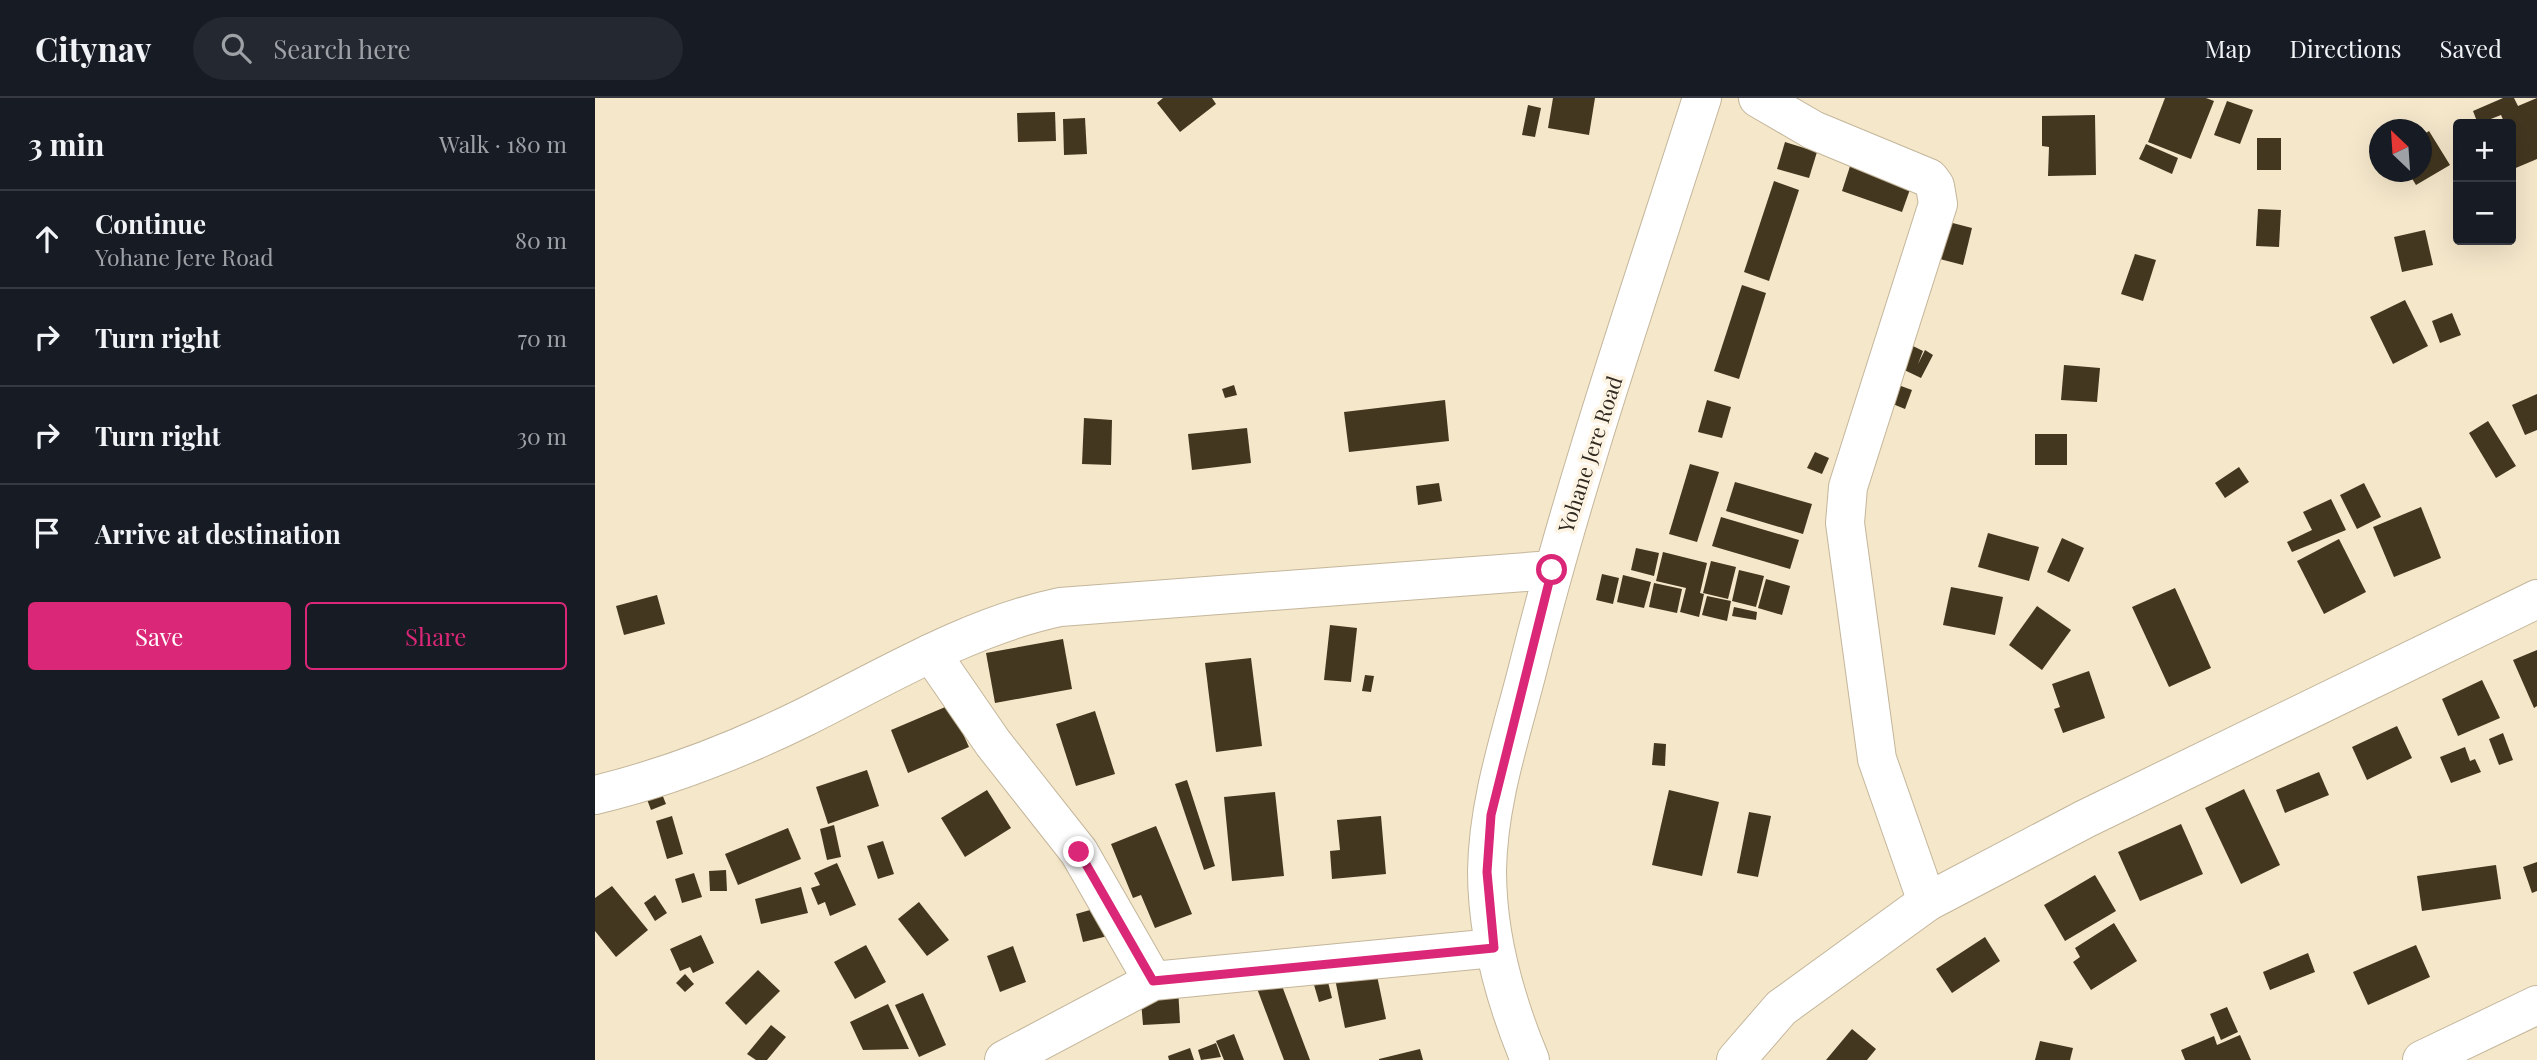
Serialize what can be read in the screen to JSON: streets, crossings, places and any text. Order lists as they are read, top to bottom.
{
  "streets": {
    "street": ["Yohane Jere Road"]
  },
  "north": "top left",
  "page": {
    "header": "Citynav",
    "search": "Search here",
    "nav": ["Map", "Directions", "Saved"],
    "heading": ["3 min", "Walk · 180 m"],
    "map_buttons": ["+", "−"],
    "list": [
      ["Continue", "Yohane Jere Road", "80 m"],
      ["Turn right", "70 m"],
      ["Turn right", "30 m"],
      "Arrive at destination"
    ],
    "buttons": ["Save", "Share"]
  }
}
